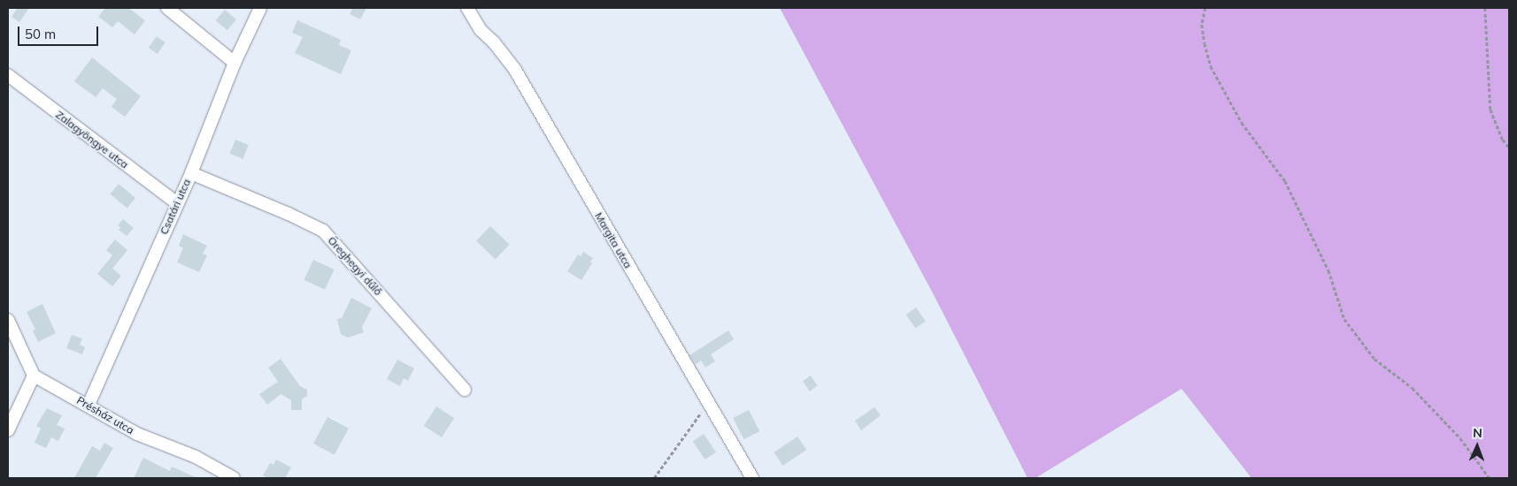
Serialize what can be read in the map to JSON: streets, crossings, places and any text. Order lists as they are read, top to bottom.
{
  "streets": {
    "street": [
      "Zalagyöngye utca",
      "Csatári utca",
      "Margita utca",
      "Öreghegyi dűlő",
      "Présház utca"
    ]
  },
  "crossings": [
    ["Zalagyöngye utca", "Csatári utca"],
    ["Csatári utca", "Öreghegyi dűlő"],
    ["Csatári utca", "Présház utca"]
  ],
  "scale_bar": "50 m",
  "north": "top"
}
